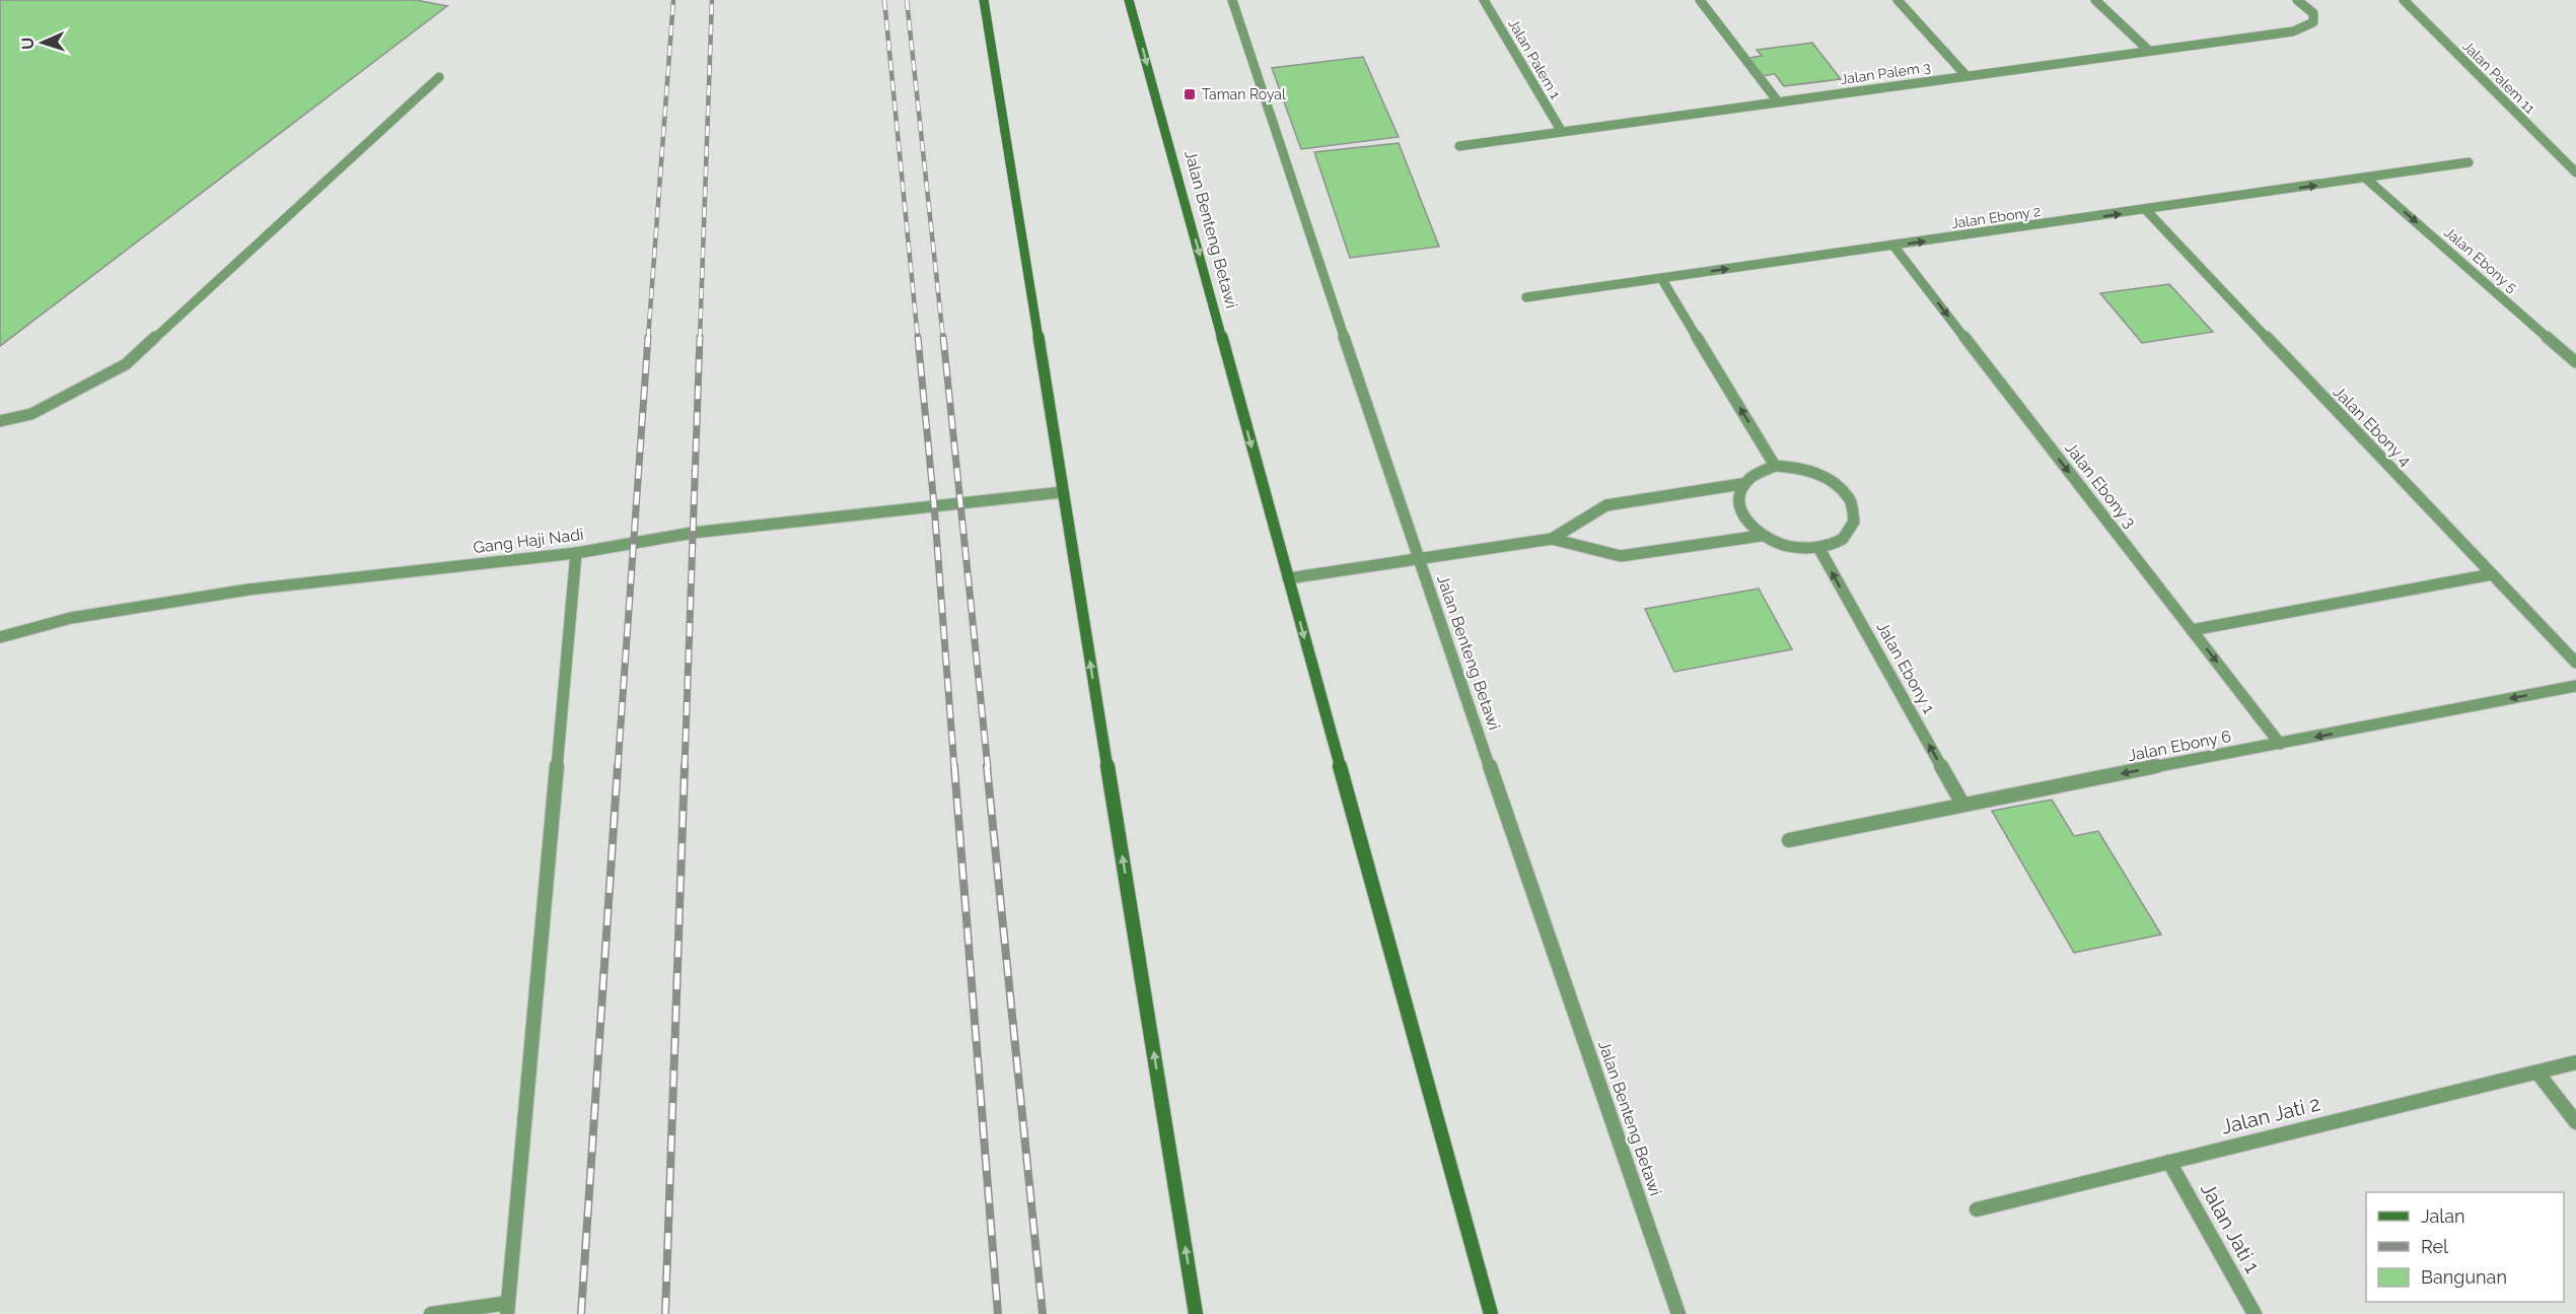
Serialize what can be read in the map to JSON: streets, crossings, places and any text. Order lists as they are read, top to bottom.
{
  "streets": {
    "main road": ["Jalan Benteng Betawi"],
    "street": [
      "Jalan Palem 1",
      "Jalan Palem 3",
      "Jalan Palem 11",
      "Jalan Ebony 2",
      "Jalan Ebony 5",
      "Jalan Ebony 4",
      "Jalan Ebony 3",
      "Gang Haji Nadi",
      "Jalan Ebony 1",
      "Jalan Ebony 6",
      "Jalan Jati 2",
      "Jalan Jati 1"
    ]
  },
  "crossings": [
    ["Jalan Palem 1", "Jalan Palem 3"],
    ["Jalan Ebony 2", "Jalan Ebony 5"],
    ["Jalan Ebony 2", "Jalan Ebony 4"],
    ["Jalan Ebony 2", "Jalan Ebony 3"],
    ["Jalan Ebony 3", "Jalan Ebony 6"],
    ["Jalan Ebony 1", "Jalan Ebony 6"],
    ["Jalan Jati 2", "Jalan Jati 1"]
  ],
  "one_way": [
    "Jalan Ebony 2",
    "Jalan Benteng Betawi",
    "Jalan Ebony 5",
    "Jalan Ebony 3",
    "Jalan Ebony 1",
    "Jalan Ebony 6"
  ],
  "places": {
    "transit": ["Taman Royal"]
  },
  "legend": ["Jalan", "Rel", "Bangunan"],
  "north": "left"
}
